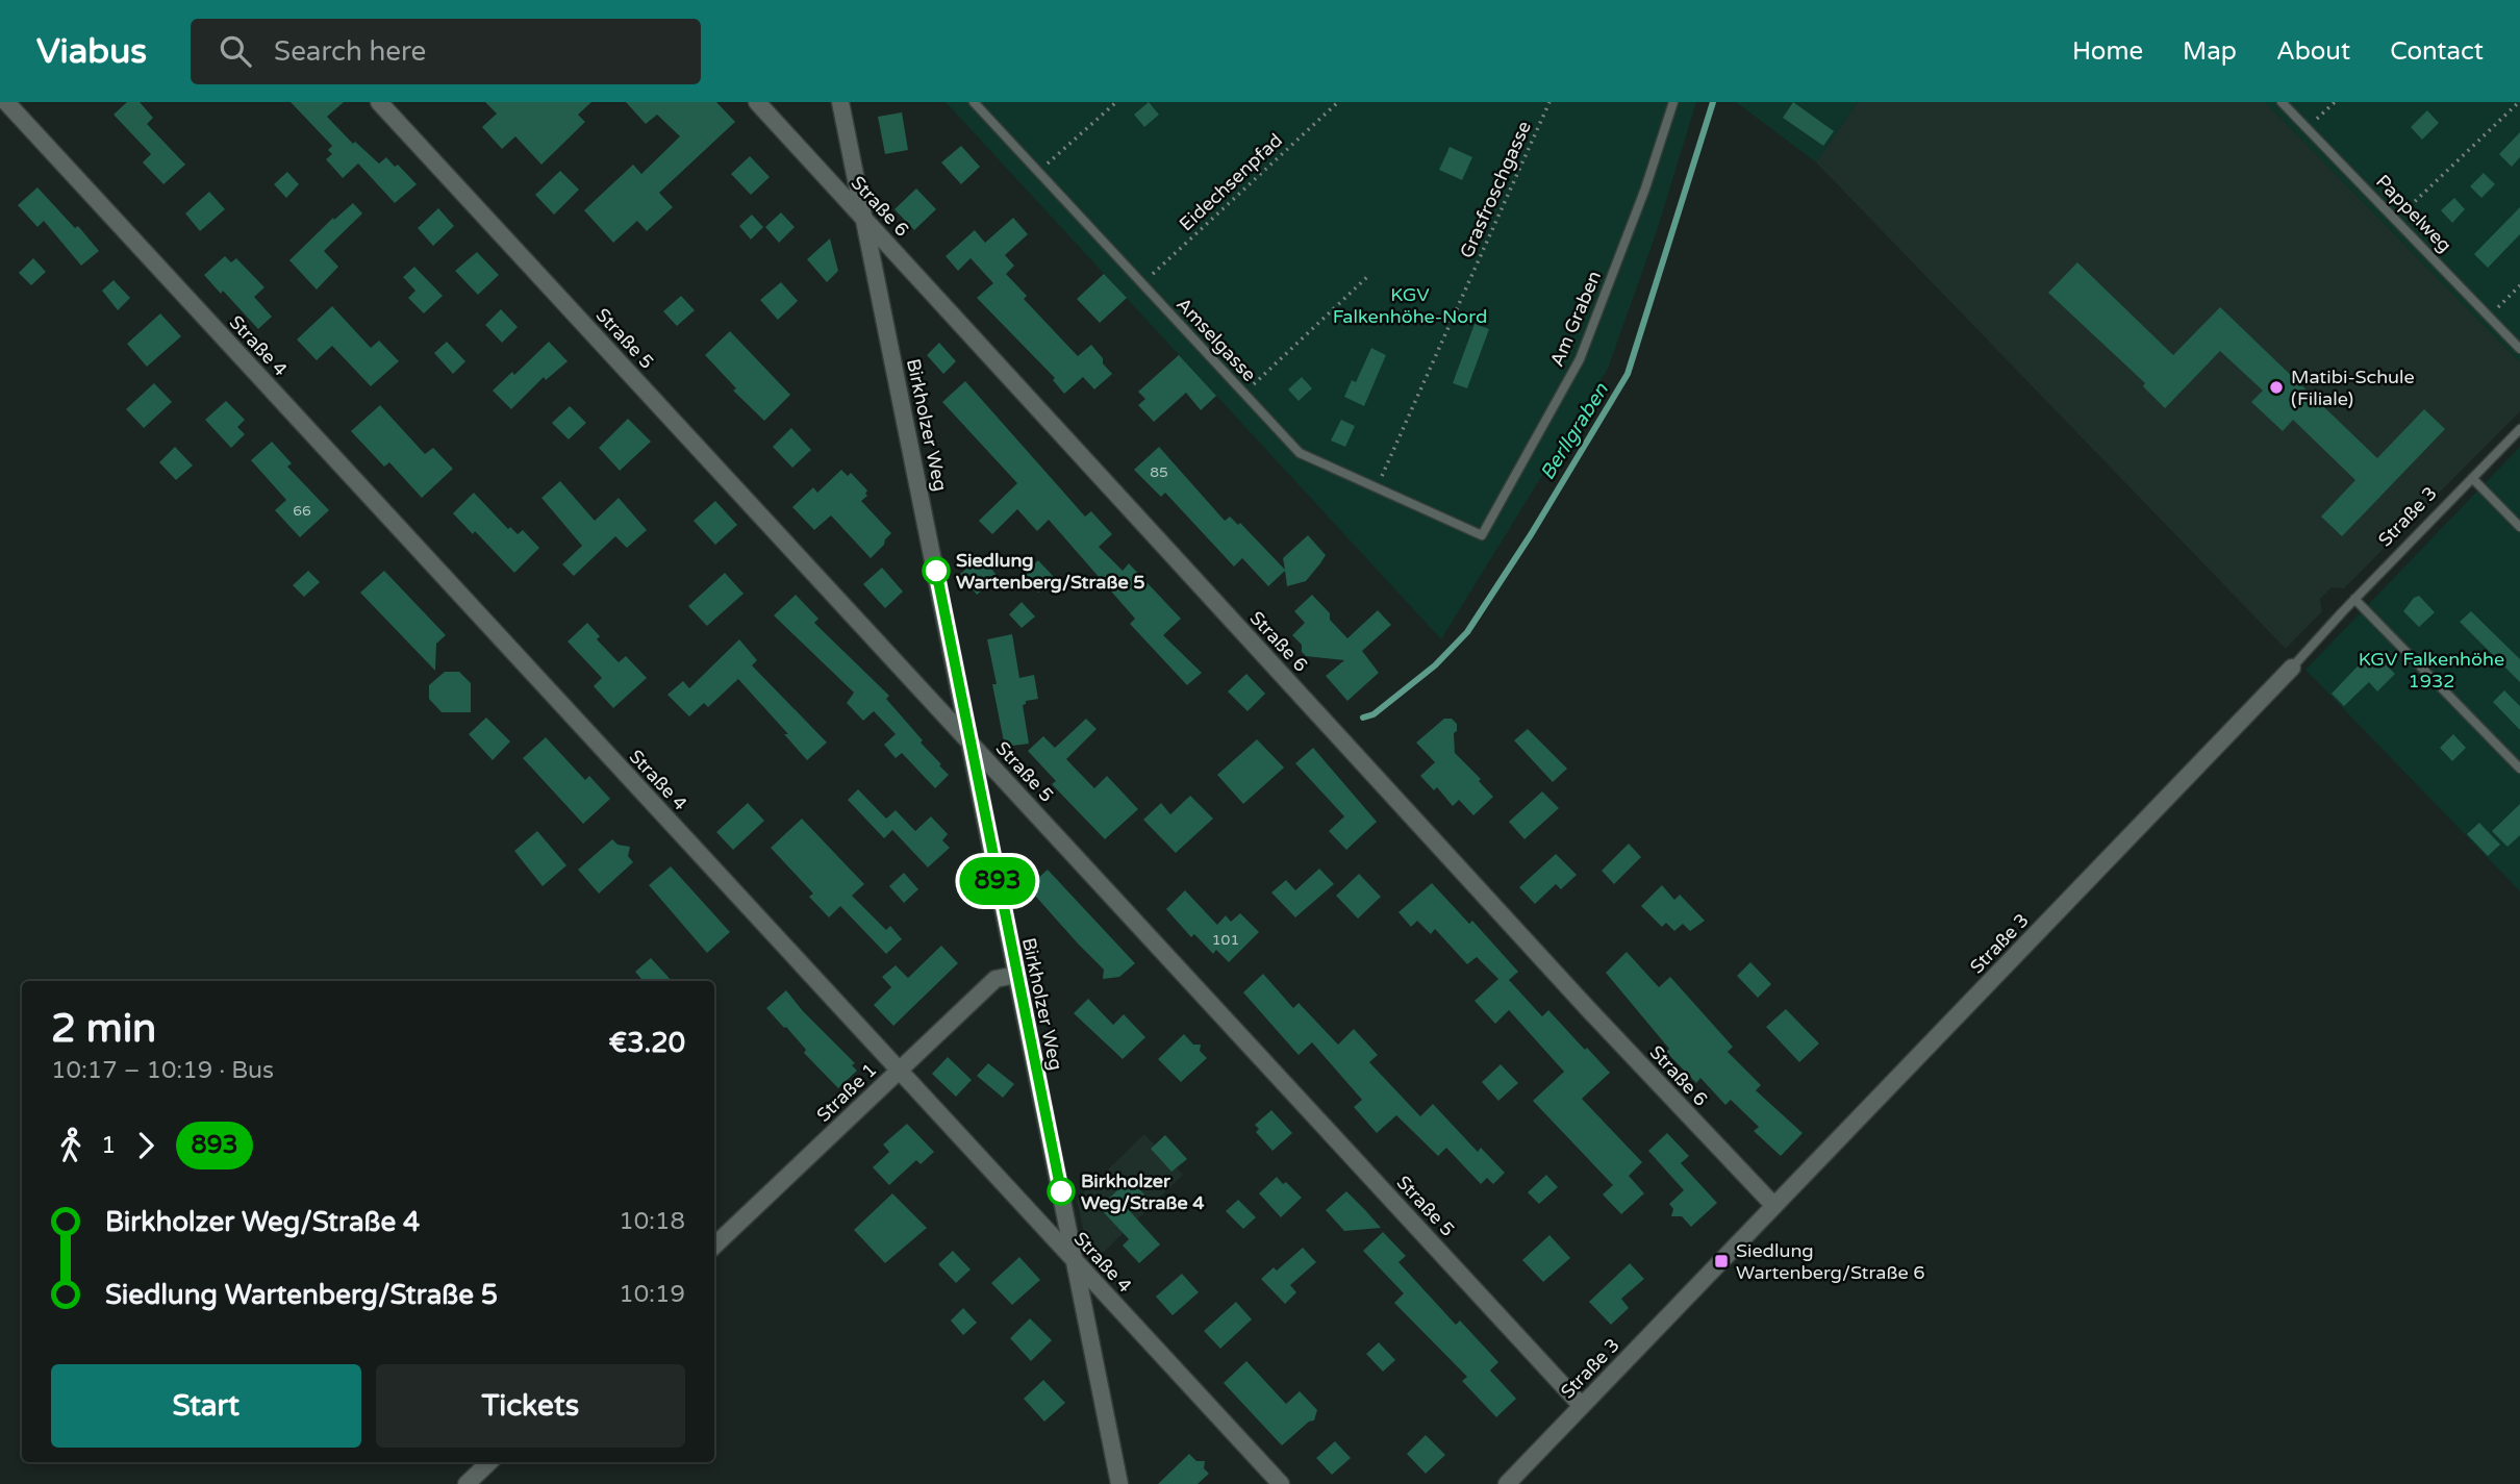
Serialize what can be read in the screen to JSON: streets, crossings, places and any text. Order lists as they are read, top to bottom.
{
  "streets": {
    "street": [
      "Straße 6",
      "Straße 5",
      "Straße 4",
      "Birkholzer Weg",
      "Straße 3",
      "Straße 1"
    ],
    "lane": ["Pappelweg", "Am Graben", "Amselgasse"],
    "path": ["Eidechsenpfad", "Grasfroschgasse"]
  },
  "crossings": [
    ["Eidechsenpfad", "Amselgasse"],
    ["Grasfroschgasse", "Amselgasse"],
    ["Straße 6", "Birkholzer Weg"],
    ["Straße 6", "Straße 3"],
    ["Am Graben", "Amselgasse"],
    ["Straße 5", "Birkholzer Weg"],
    ["Straße 5", "Straße 3"],
    ["Straße 4", "Birkholzer Weg"],
    ["Straße 4", "Straße 1"],
    ["Birkholzer Weg", "Straße 1"]
  ],
  "water": ["Berllgraben"],
  "parks": ["KGV Falkenhöhe-Nord", "KGV Falkenhöhe 1932"],
  "places": {
    "other": ["Matibi-Schule (Filiale)", "Siedlung Wartenberg/Straße 5", "Birkholzer Weg/Straße 4"],
    "transit": ["Siedlung Wartenberg/Straße 6"]
  },
  "lines": ["bus line 893"],
  "house_numbers": ["85", "66", "101"],
  "page": {
    "header": "Viabus",
    "search": "Search here",
    "nav": [
      "Home",
      "Map",
      "About",
      "Contact"
    ],
    "on_map": "893",
    "heading": ["2 min", "10:17 – 10:19 · Bus", "€3.20"],
    "legs": ["1", "893"],
    "list": [
      {
        "name": "Birkholzer Weg/Straße 4",
        "value": "10:18"
      },
      {
        "name": "Siedlung Wartenberg/Straße 5",
        "value": "10:19"
      }
    ],
    "buttons": ["Start", "Tickets"]
  }
}
